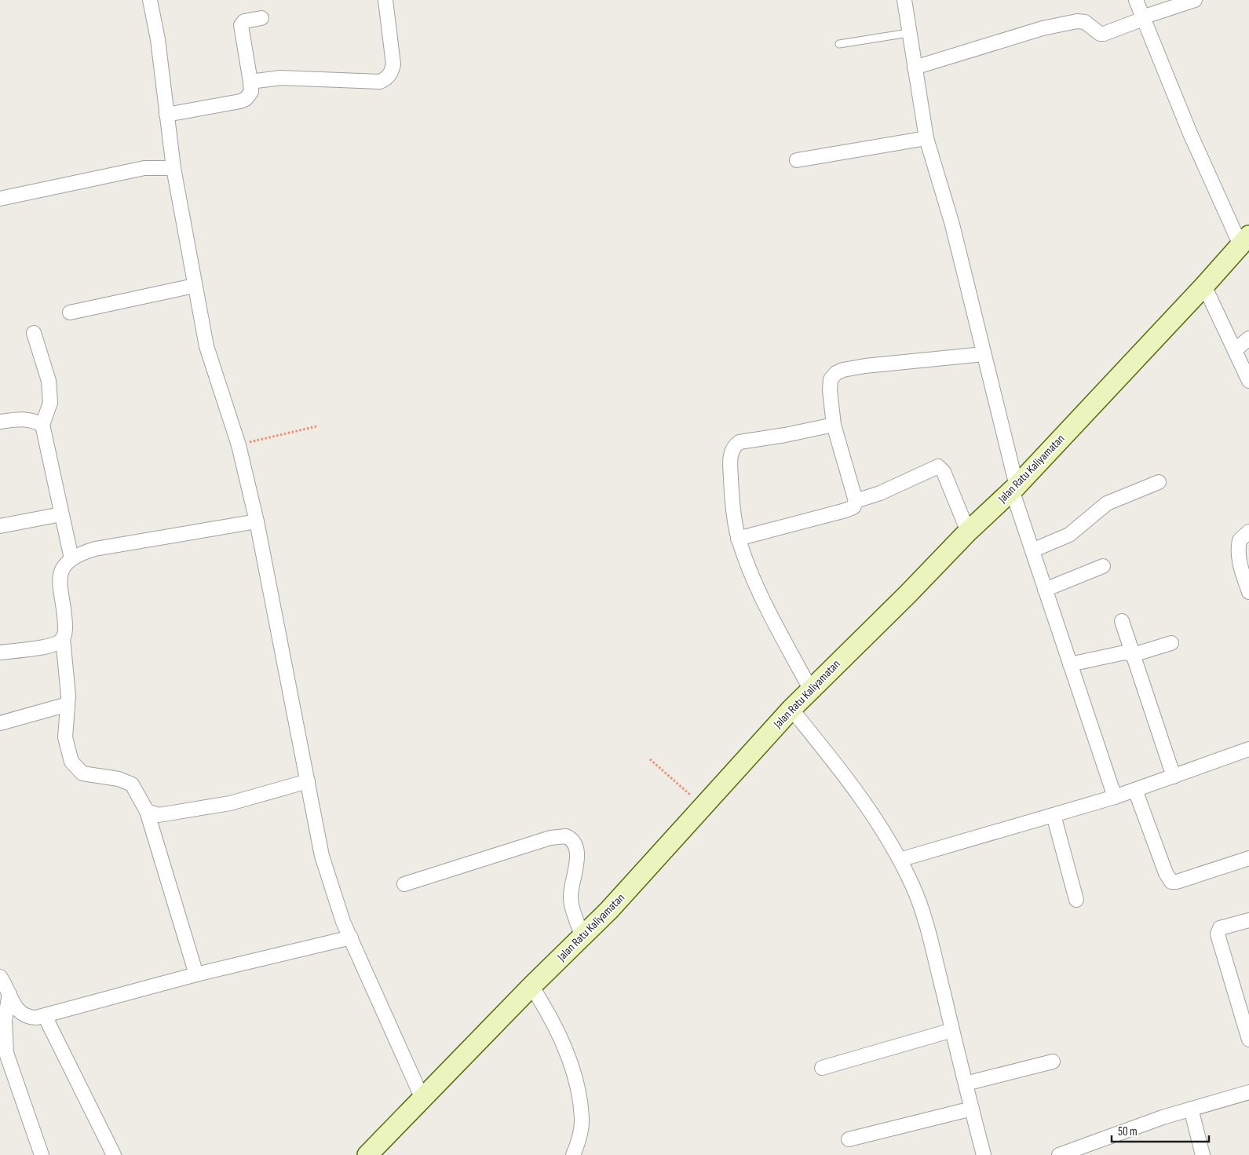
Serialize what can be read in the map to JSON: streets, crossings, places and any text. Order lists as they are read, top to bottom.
{
  "streets": {
    "main road": ["Jalan Ratu Kaliyamatan"]
  },
  "scale_bar": "50 m"
}
